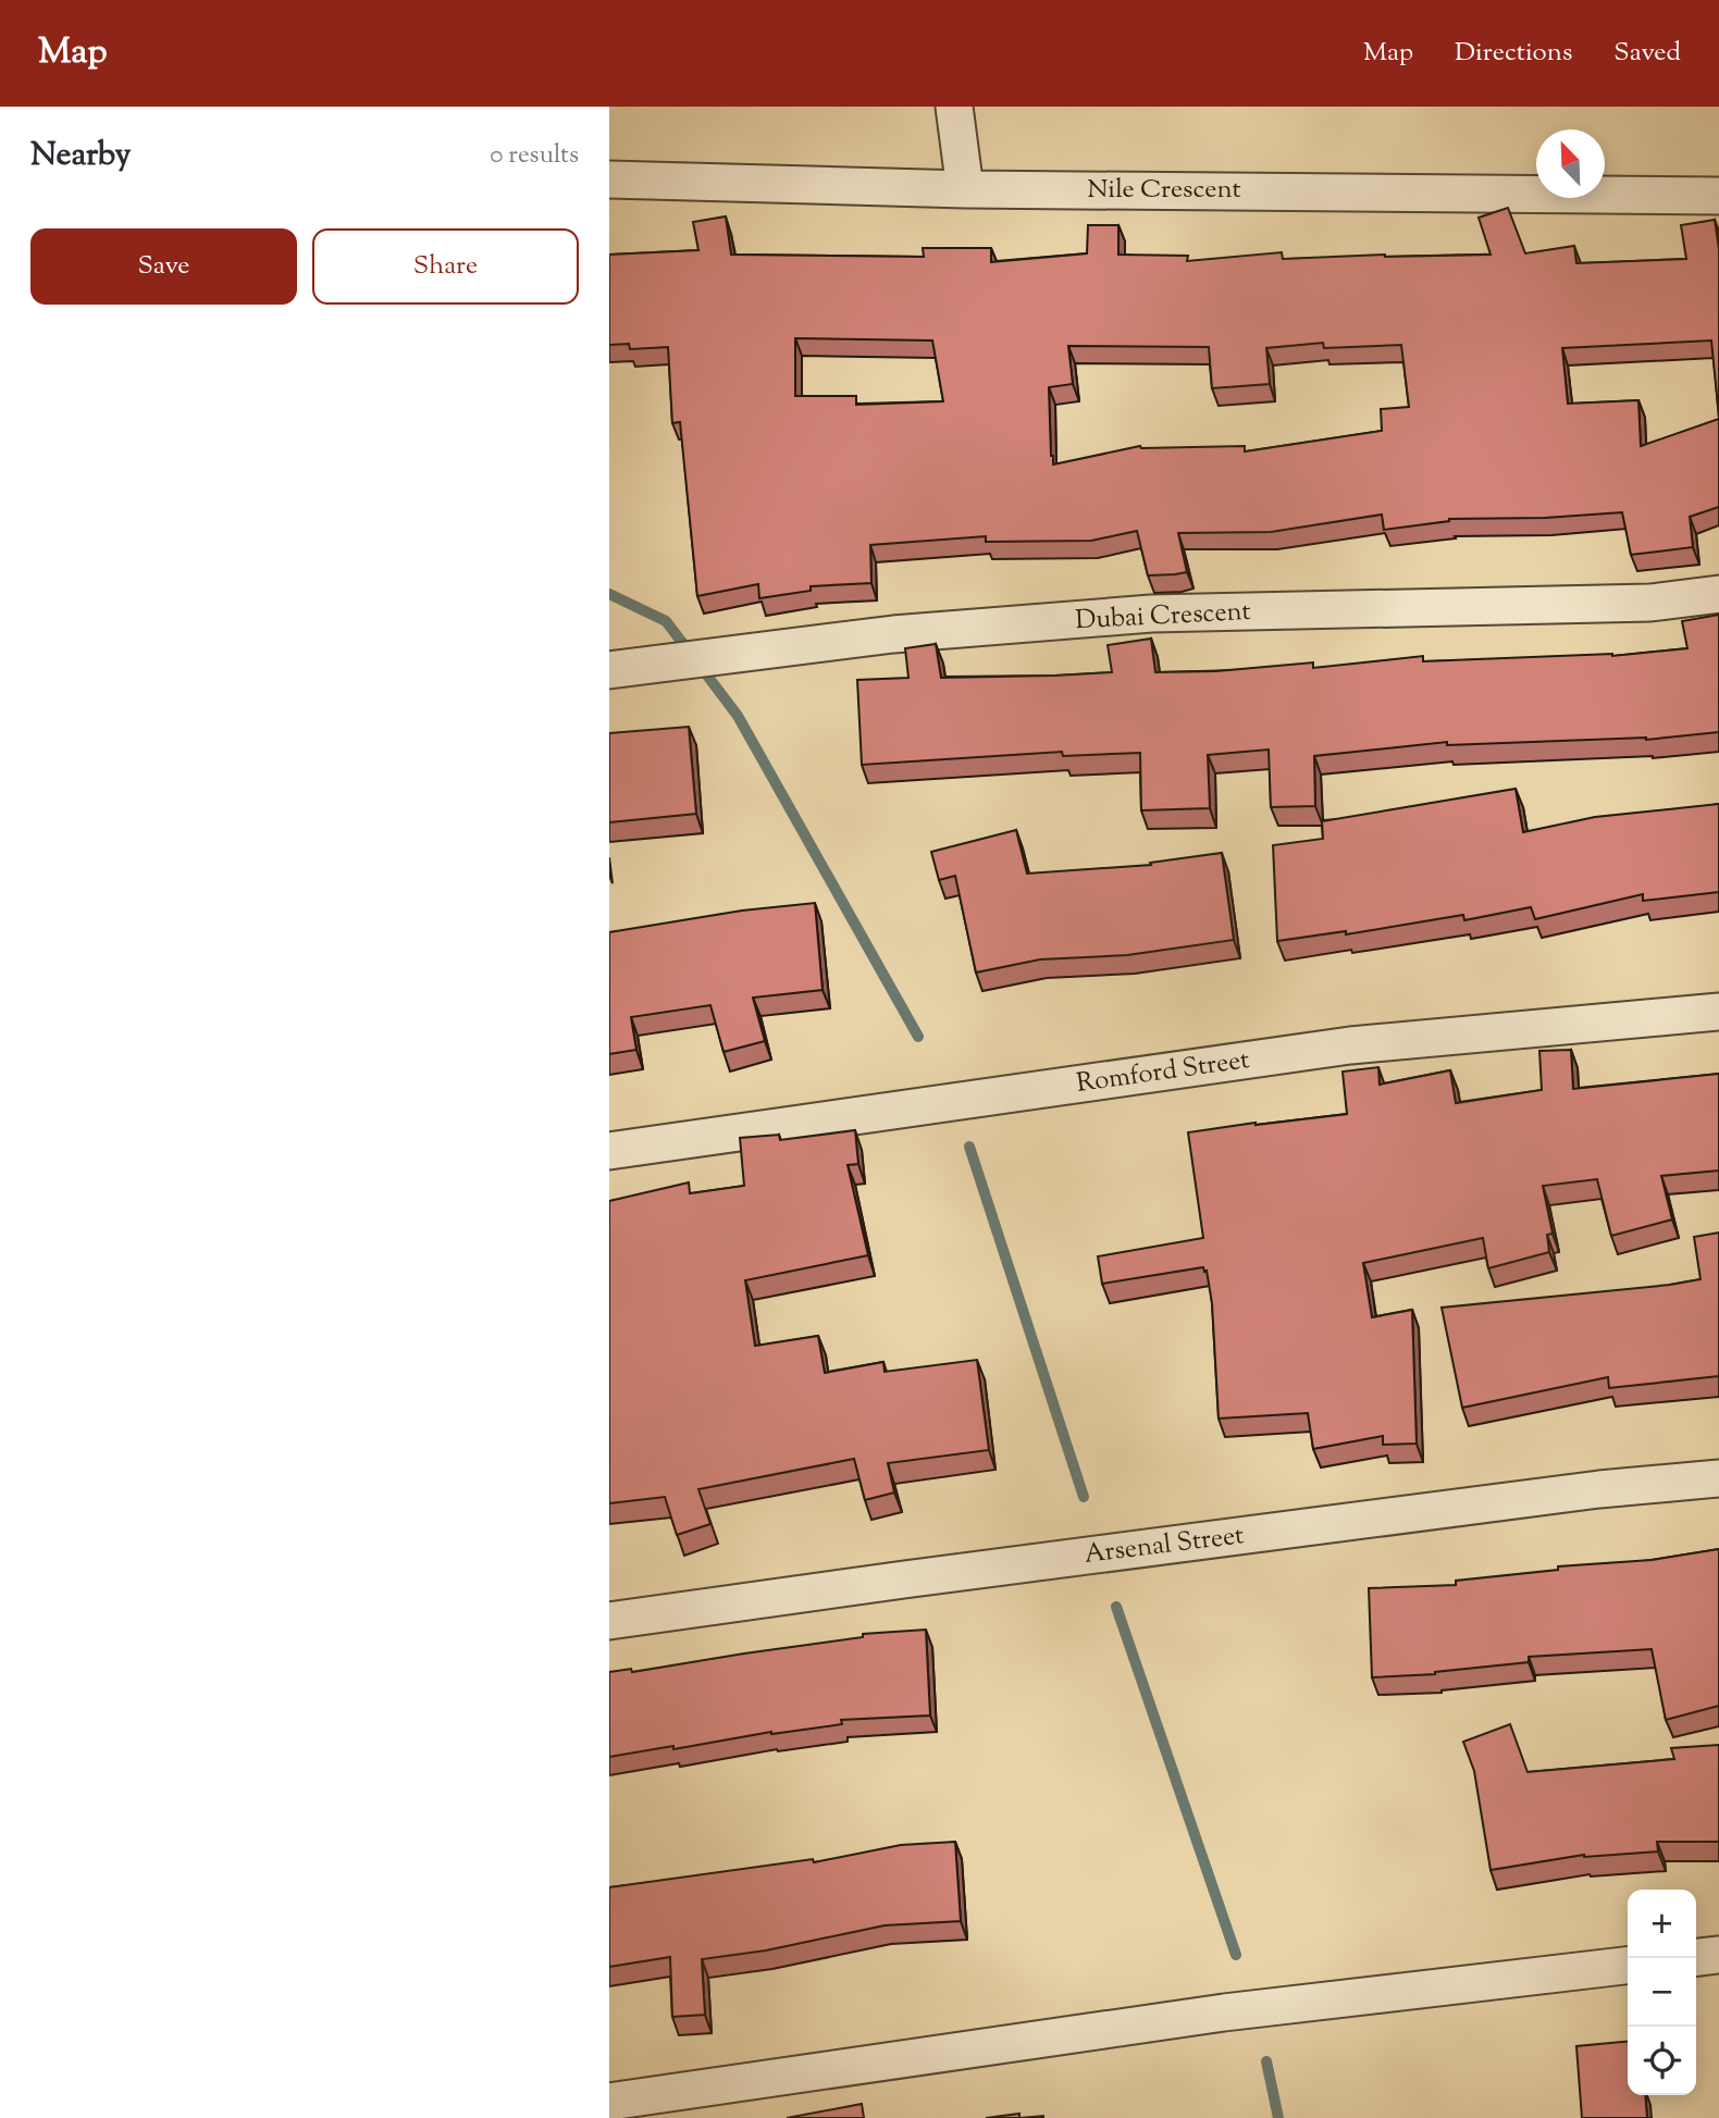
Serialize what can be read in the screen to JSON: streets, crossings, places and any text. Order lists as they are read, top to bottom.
{
  "streets": {
    "street": [
      "Nile Crescent",
      "Dubai Crescent",
      "Romford Street",
      "Arsenal Street"
    ]
  },
  "north": "top left",
  "page": {
    "header": "Map",
    "nav": ["Map", "Directions", "Saved"],
    "heading": ["Nearby", "0 results"],
    "buttons": ["Save", "Share"],
    "map_buttons": ["+", "−"]
  }
}
